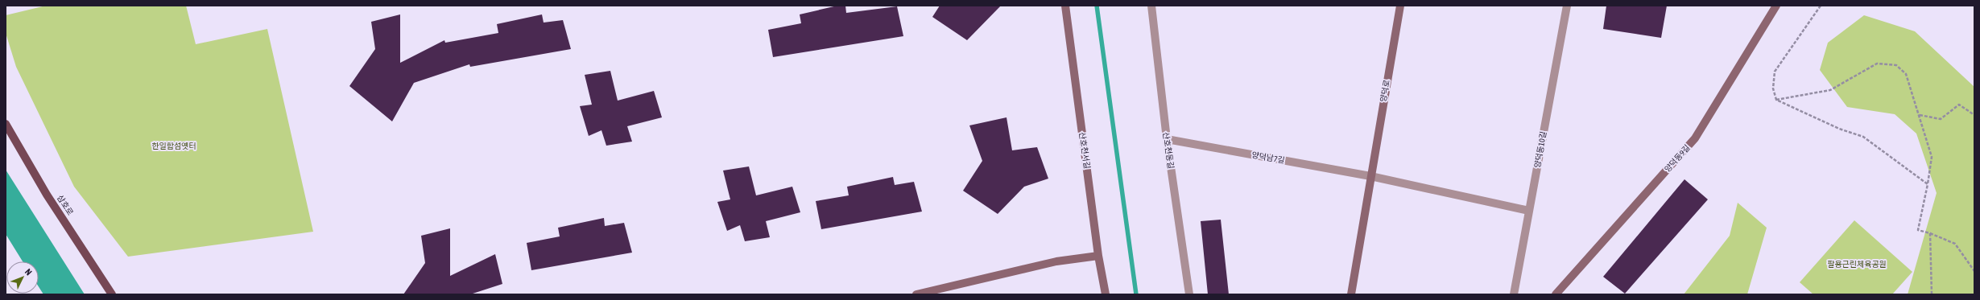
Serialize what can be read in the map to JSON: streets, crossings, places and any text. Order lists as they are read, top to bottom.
{
  "streets": {
    "main road": [
      "양덕로",
      "산호천서길",
      "양덕동9길",
      "삼호로"
    ],
    "street": ["양덕동10길", "산호천동길", "양덕남7길"]
  },
  "crossings": [
    ["양덕로", "양덕남7길"],
    ["산호천동길", "양덕남7길"]
  ],
  "parks": ["한일합섬옛터", "팔용근린체육공원"],
  "north": "top right"
}
